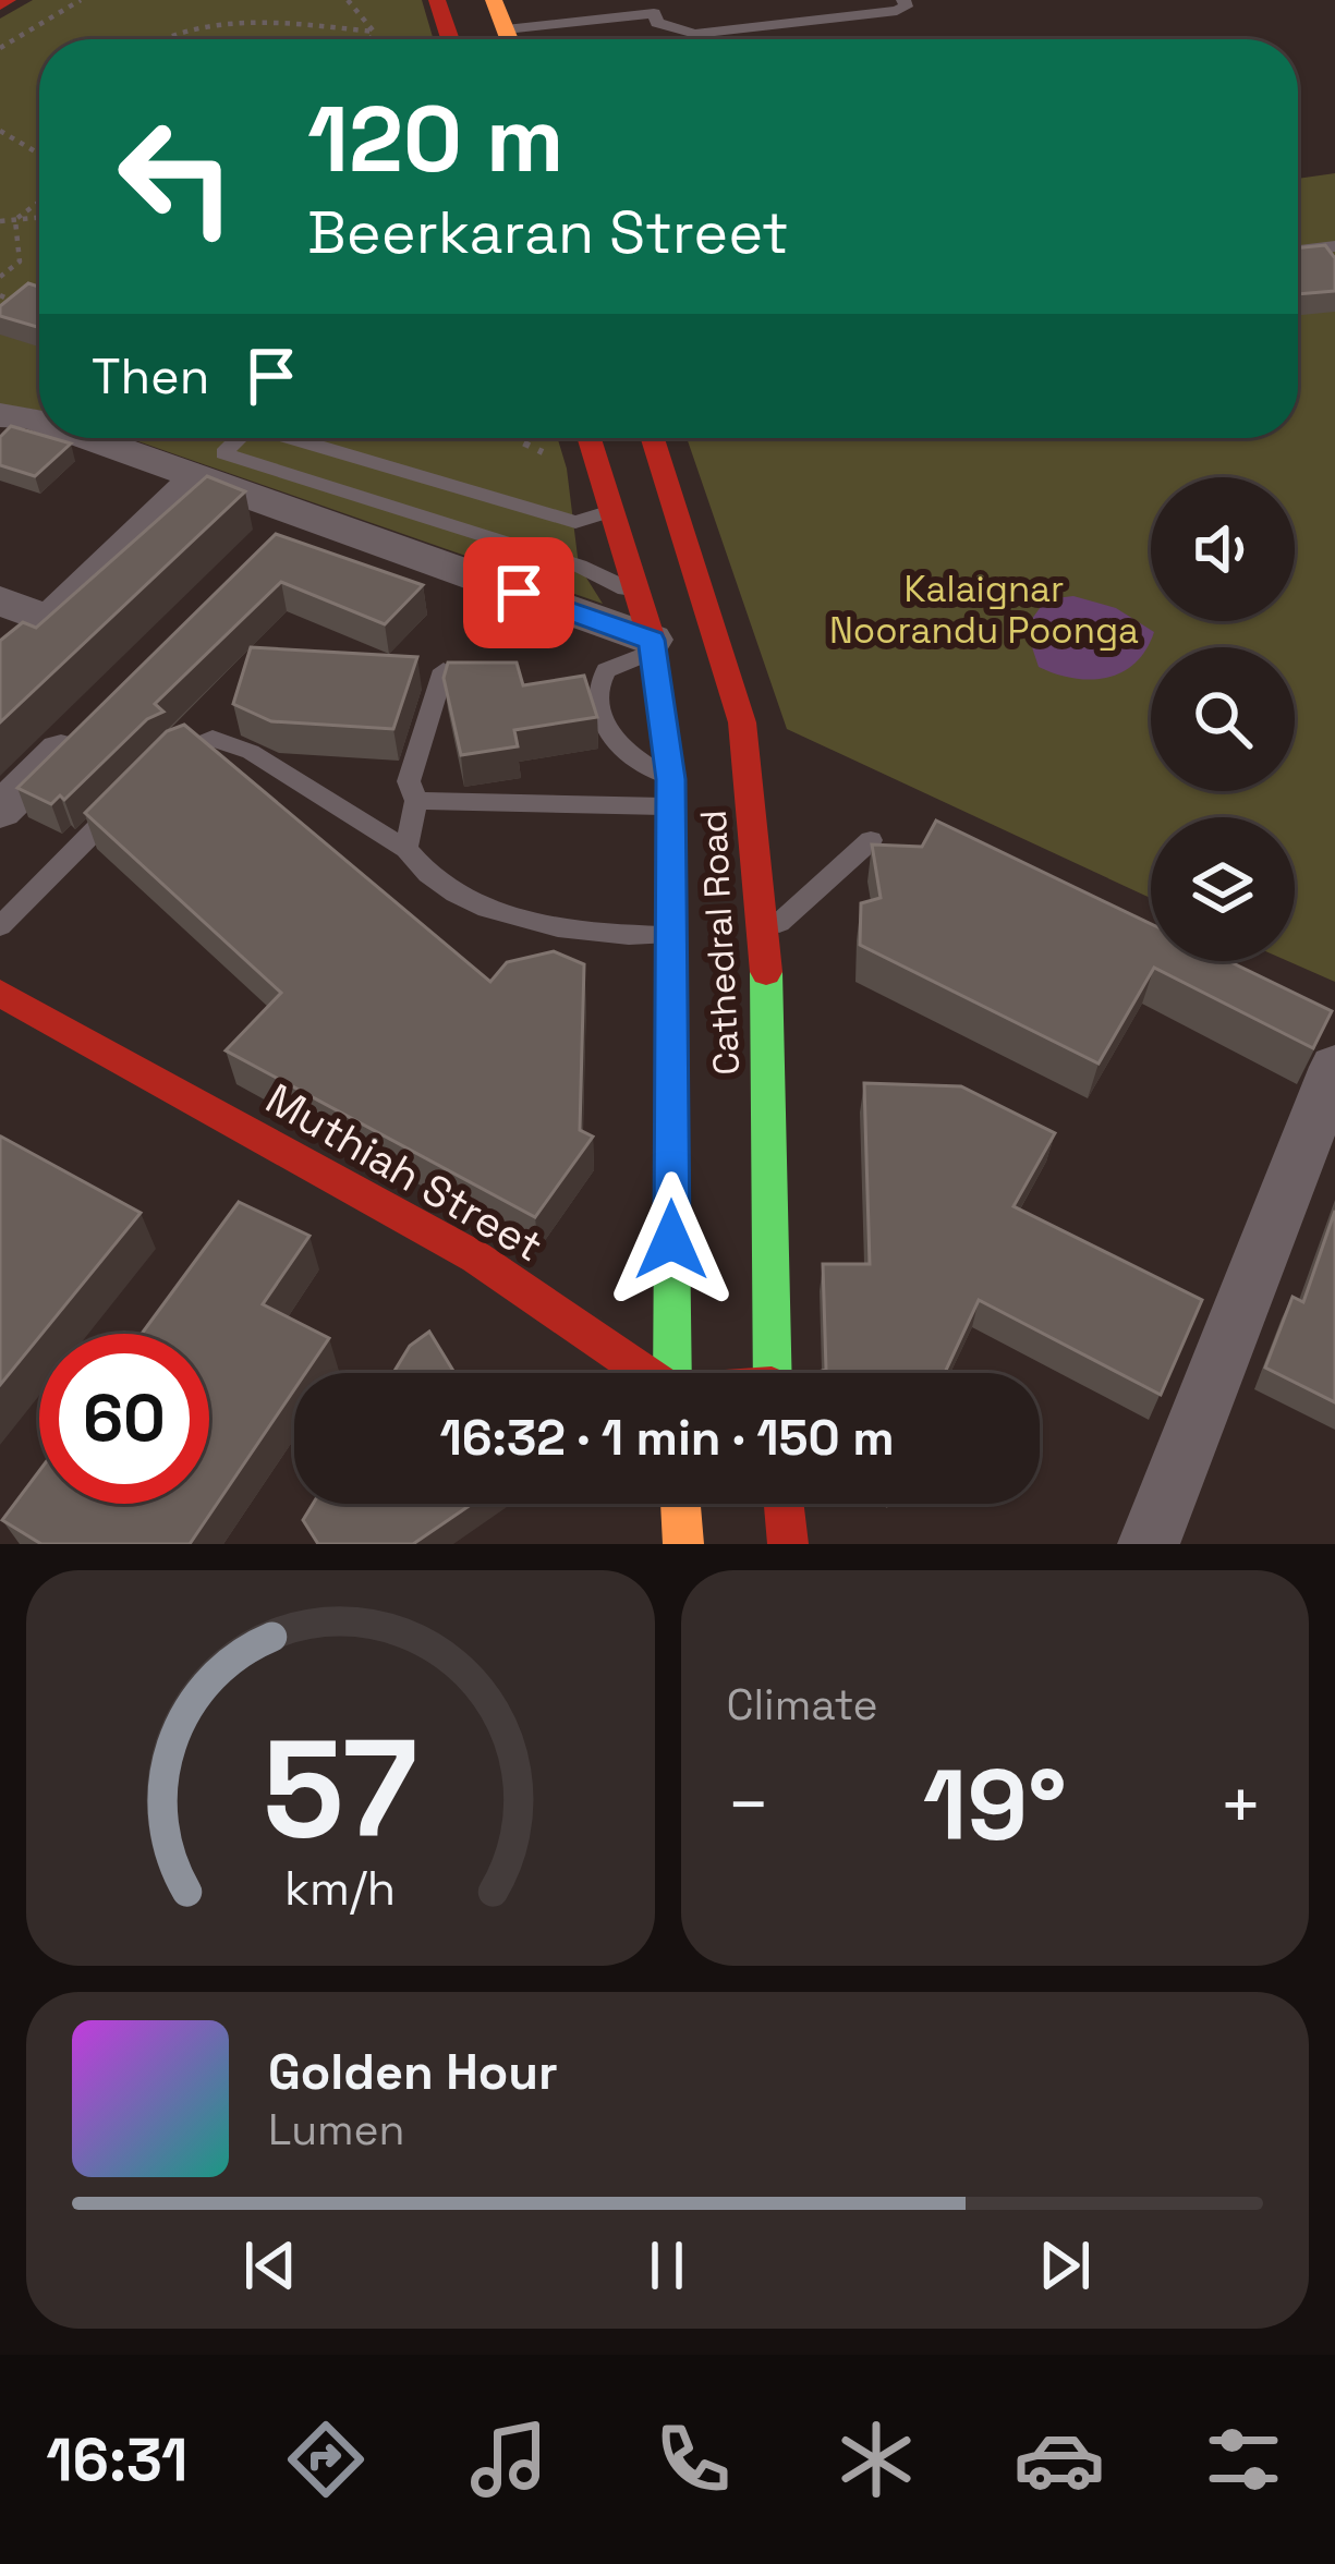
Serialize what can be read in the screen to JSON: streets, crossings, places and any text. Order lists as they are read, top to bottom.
{
  "streets": {
    "main road": ["Cathedral Road", "Muthiah Street"]
  },
  "parks": ["Kalaignar Noorandu Poonga"],
  "page": {
    "turn": ["120 m", "Beerkaran Street"],
    "then": "Then",
    "limit": "60",
    "trip": "16:32 · 1 min · 150 m",
    "tile": "Climate",
    "heat": ["−", "19°", "+"],
    "song": ["Golden Hour", "Lumen"],
    "tabs": "16:31",
    "gauge": ["57", "km/h"]
  }
}
